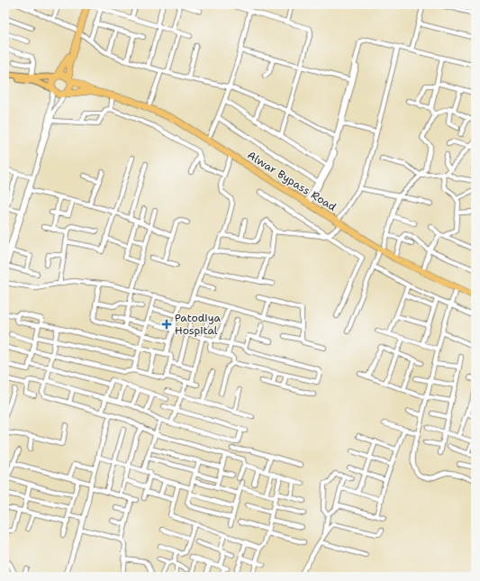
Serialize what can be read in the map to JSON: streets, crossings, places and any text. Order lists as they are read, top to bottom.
{
  "streets": {
    "highway": ["Alwar Bypass Road"]
  },
  "places": {
    "health": ["Patodiya Hospital"]
  }
}
